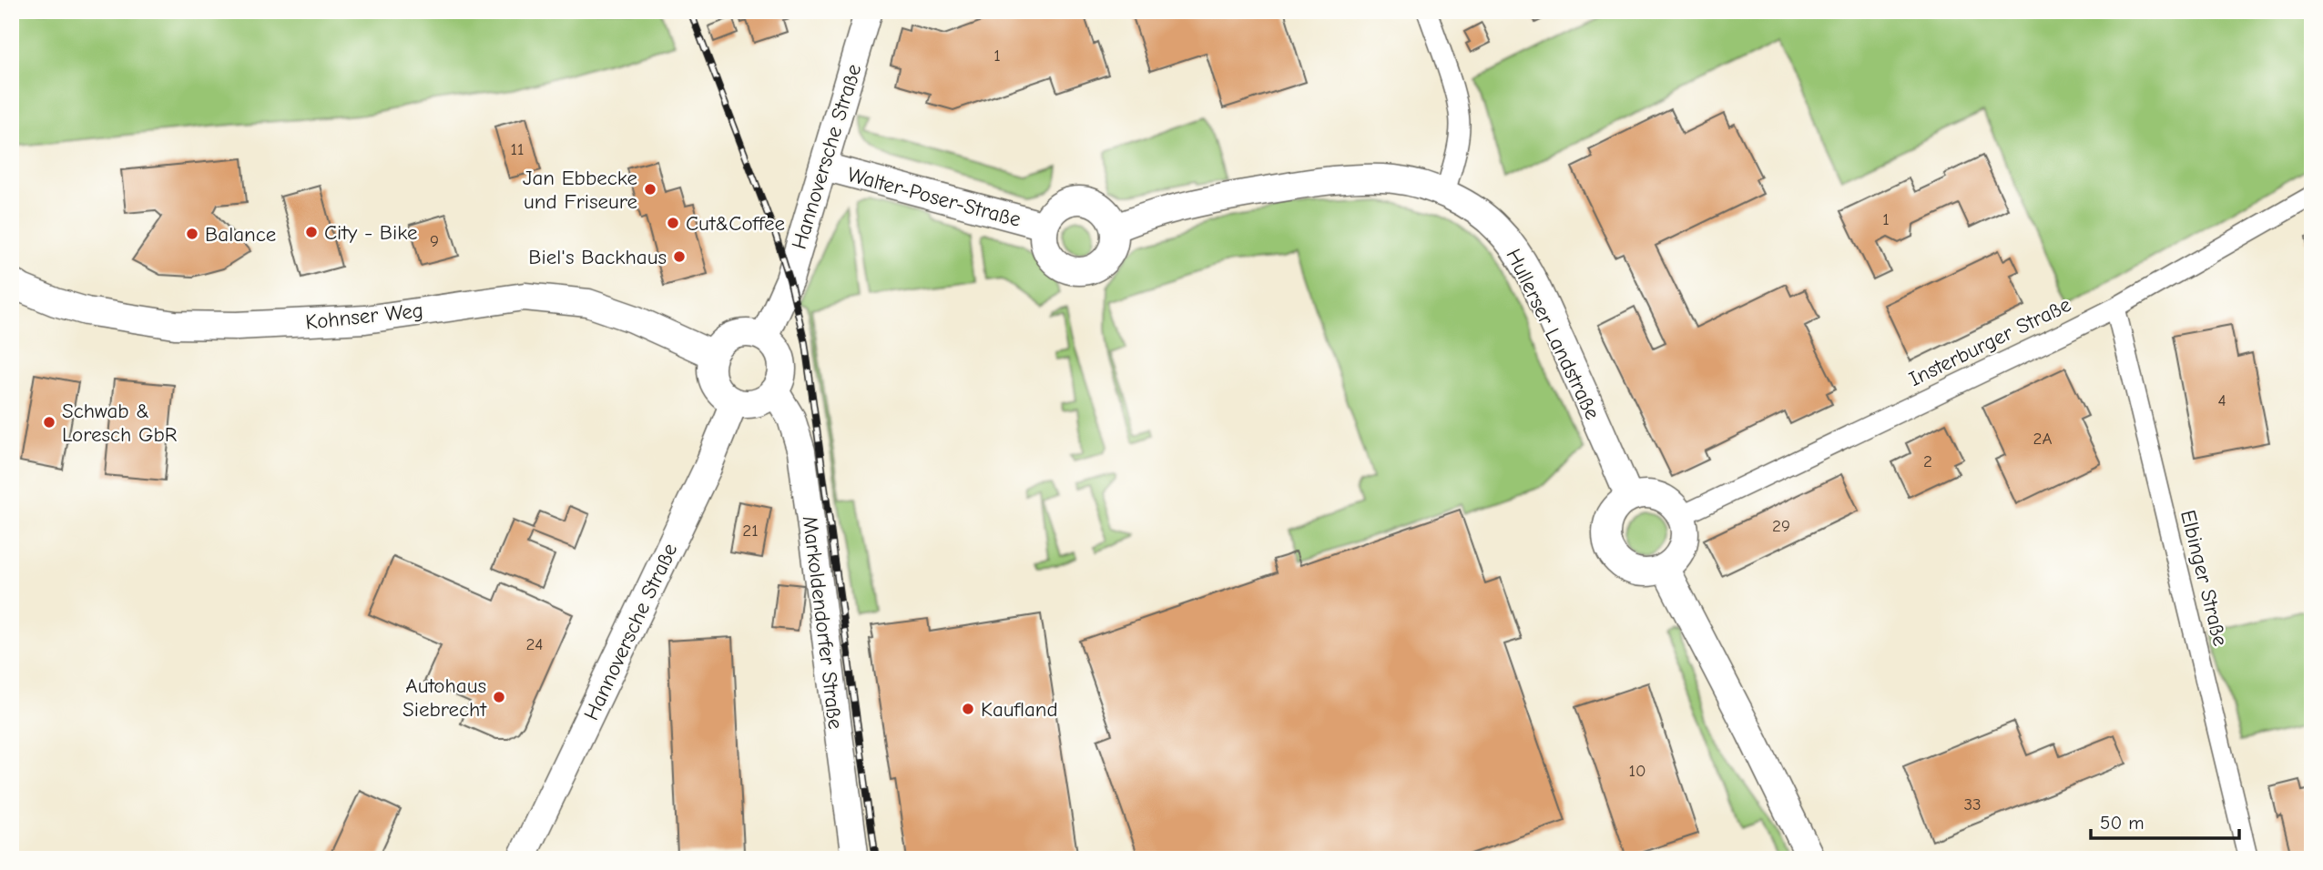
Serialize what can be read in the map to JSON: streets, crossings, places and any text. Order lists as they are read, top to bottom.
{
  "streets": {
    "street": [
      "Hannoversche Straße",
      "Walter-Poser-Straße",
      "Kohnser Weg",
      "Hullerser Landstraße",
      "Insterburger Straße",
      "Elbinger Straße",
      "Markoldendorfer Straße"
    ]
  },
  "crossings": [
    ["Hannoversche Straße", "Walter-Poser-Straße"],
    ["Hannoversche Straße", "Kohnser Weg"],
    ["Hannoversche Straße", "Markoldendorfer Straße"],
    ["Kohnser Weg", "Markoldendorfer Straße"],
    ["Hullerser Landstraße", "Insterburger Straße"],
    ["Insterburger Straße", "Elbinger Straße"]
  ],
  "places": [
    "Jan Ebbecke und Friseure",
    "Cut&Coffee",
    "City - Bike",
    "Balance",
    "Biel's Backhaus",
    "Schwab & Loresch GbR",
    "Autohaus Siebrecht",
    "Kaufland"
  ],
  "house_numbers": [
    "1",
    "11",
    "1",
    "9",
    "4",
    "2A",
    "2",
    "29",
    "21",
    "24",
    "10",
    "33"
  ],
  "scale_bar": "50 m"
}
